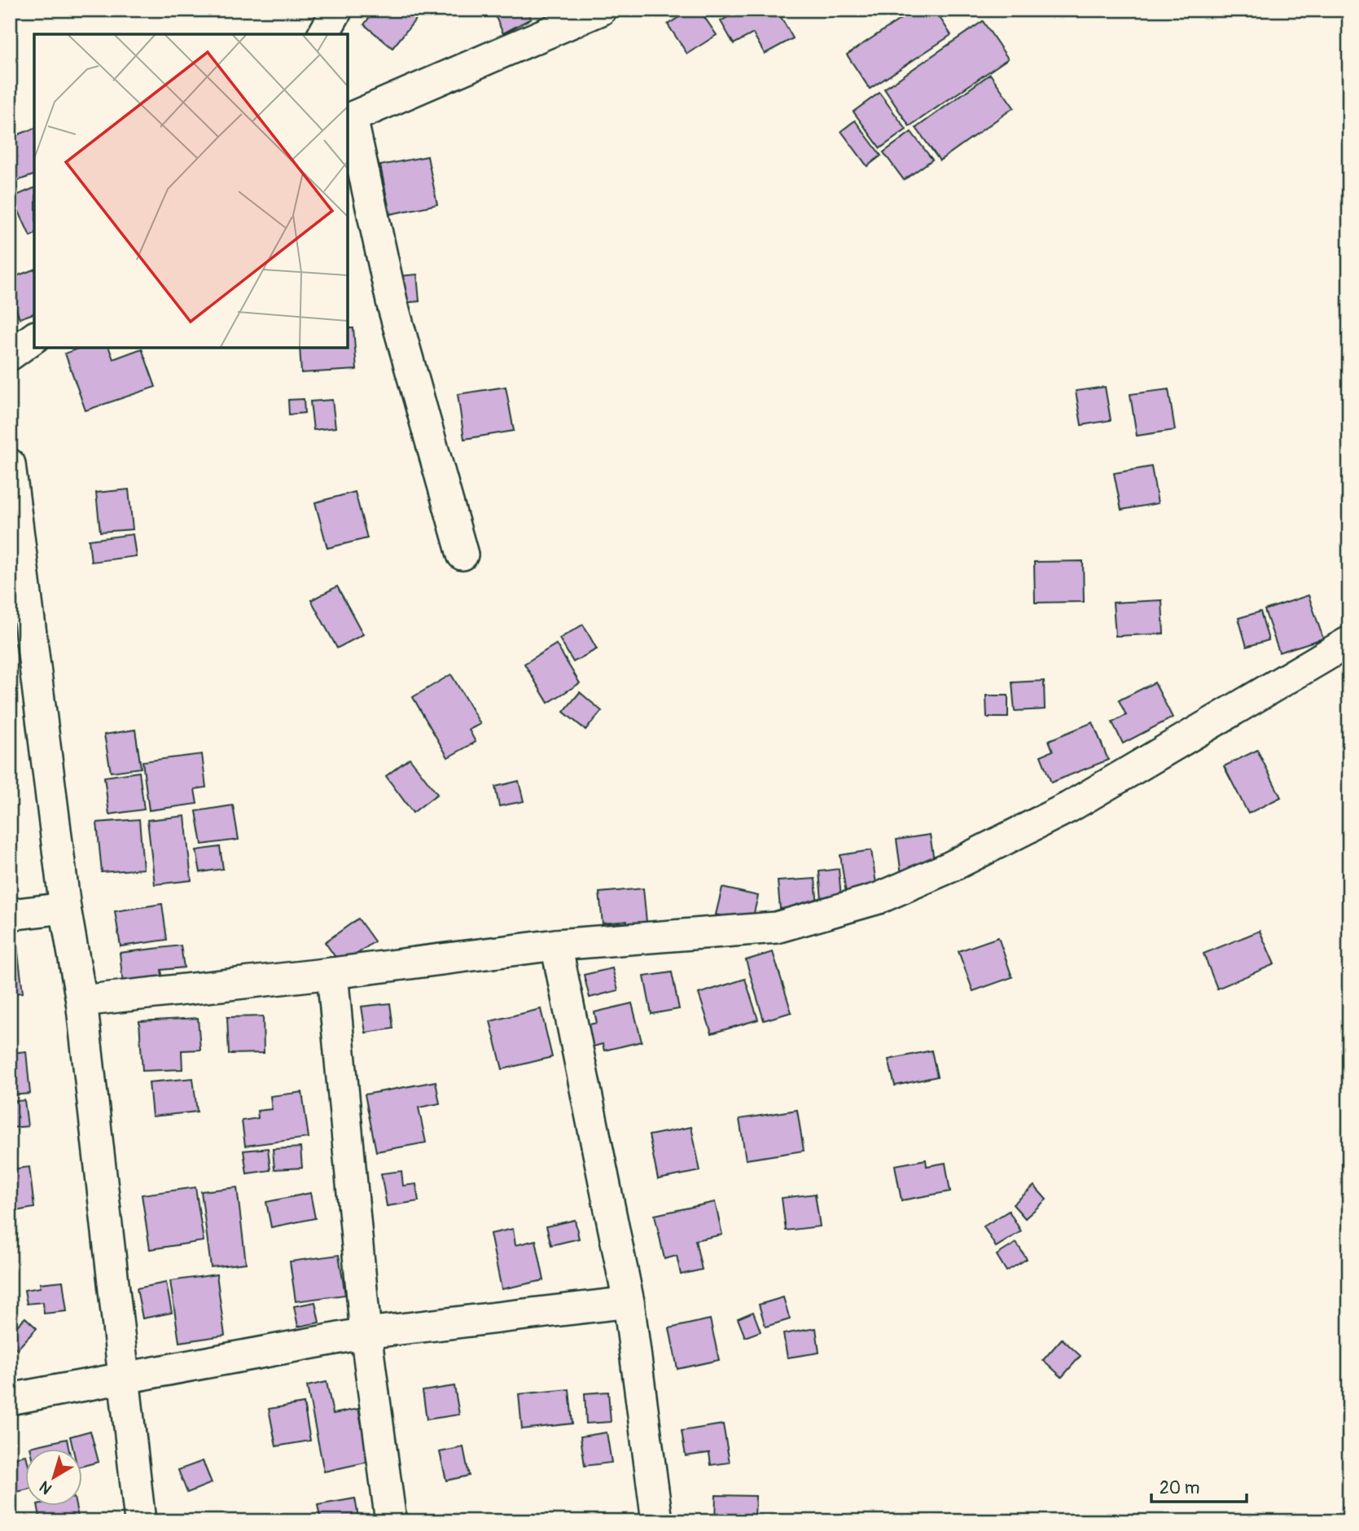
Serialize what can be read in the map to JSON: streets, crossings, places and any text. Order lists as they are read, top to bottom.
{
  "scale_bar": "20 m",
  "north": "bottom left"
}
